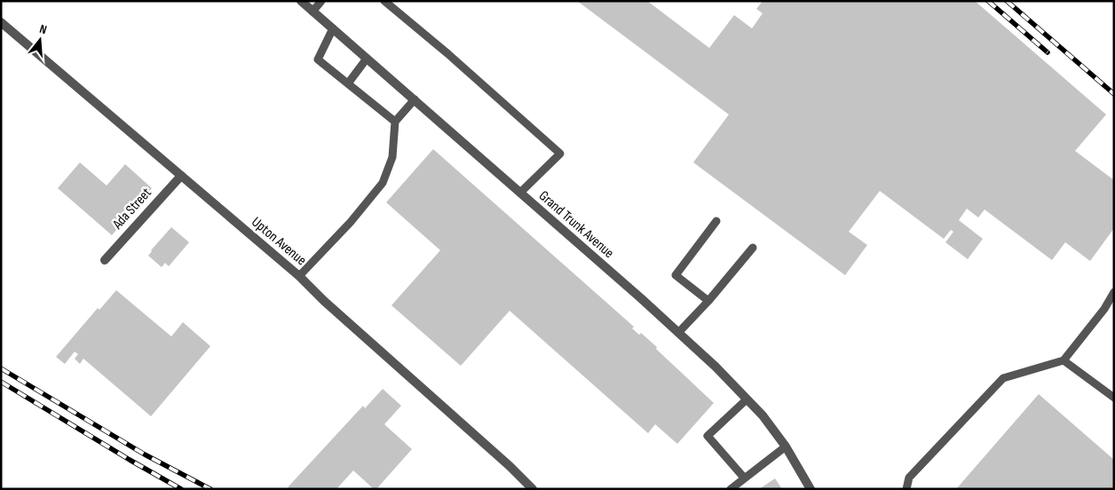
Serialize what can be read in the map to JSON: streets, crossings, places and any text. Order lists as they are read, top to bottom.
{
  "streets": {
    "street": ["Ada Street", "Grand Trunk Avenue", "Upton Avenue"]
  },
  "crossings": [
    ["Ada Street", "Upton Avenue"]
  ],
  "north": "top"
}
